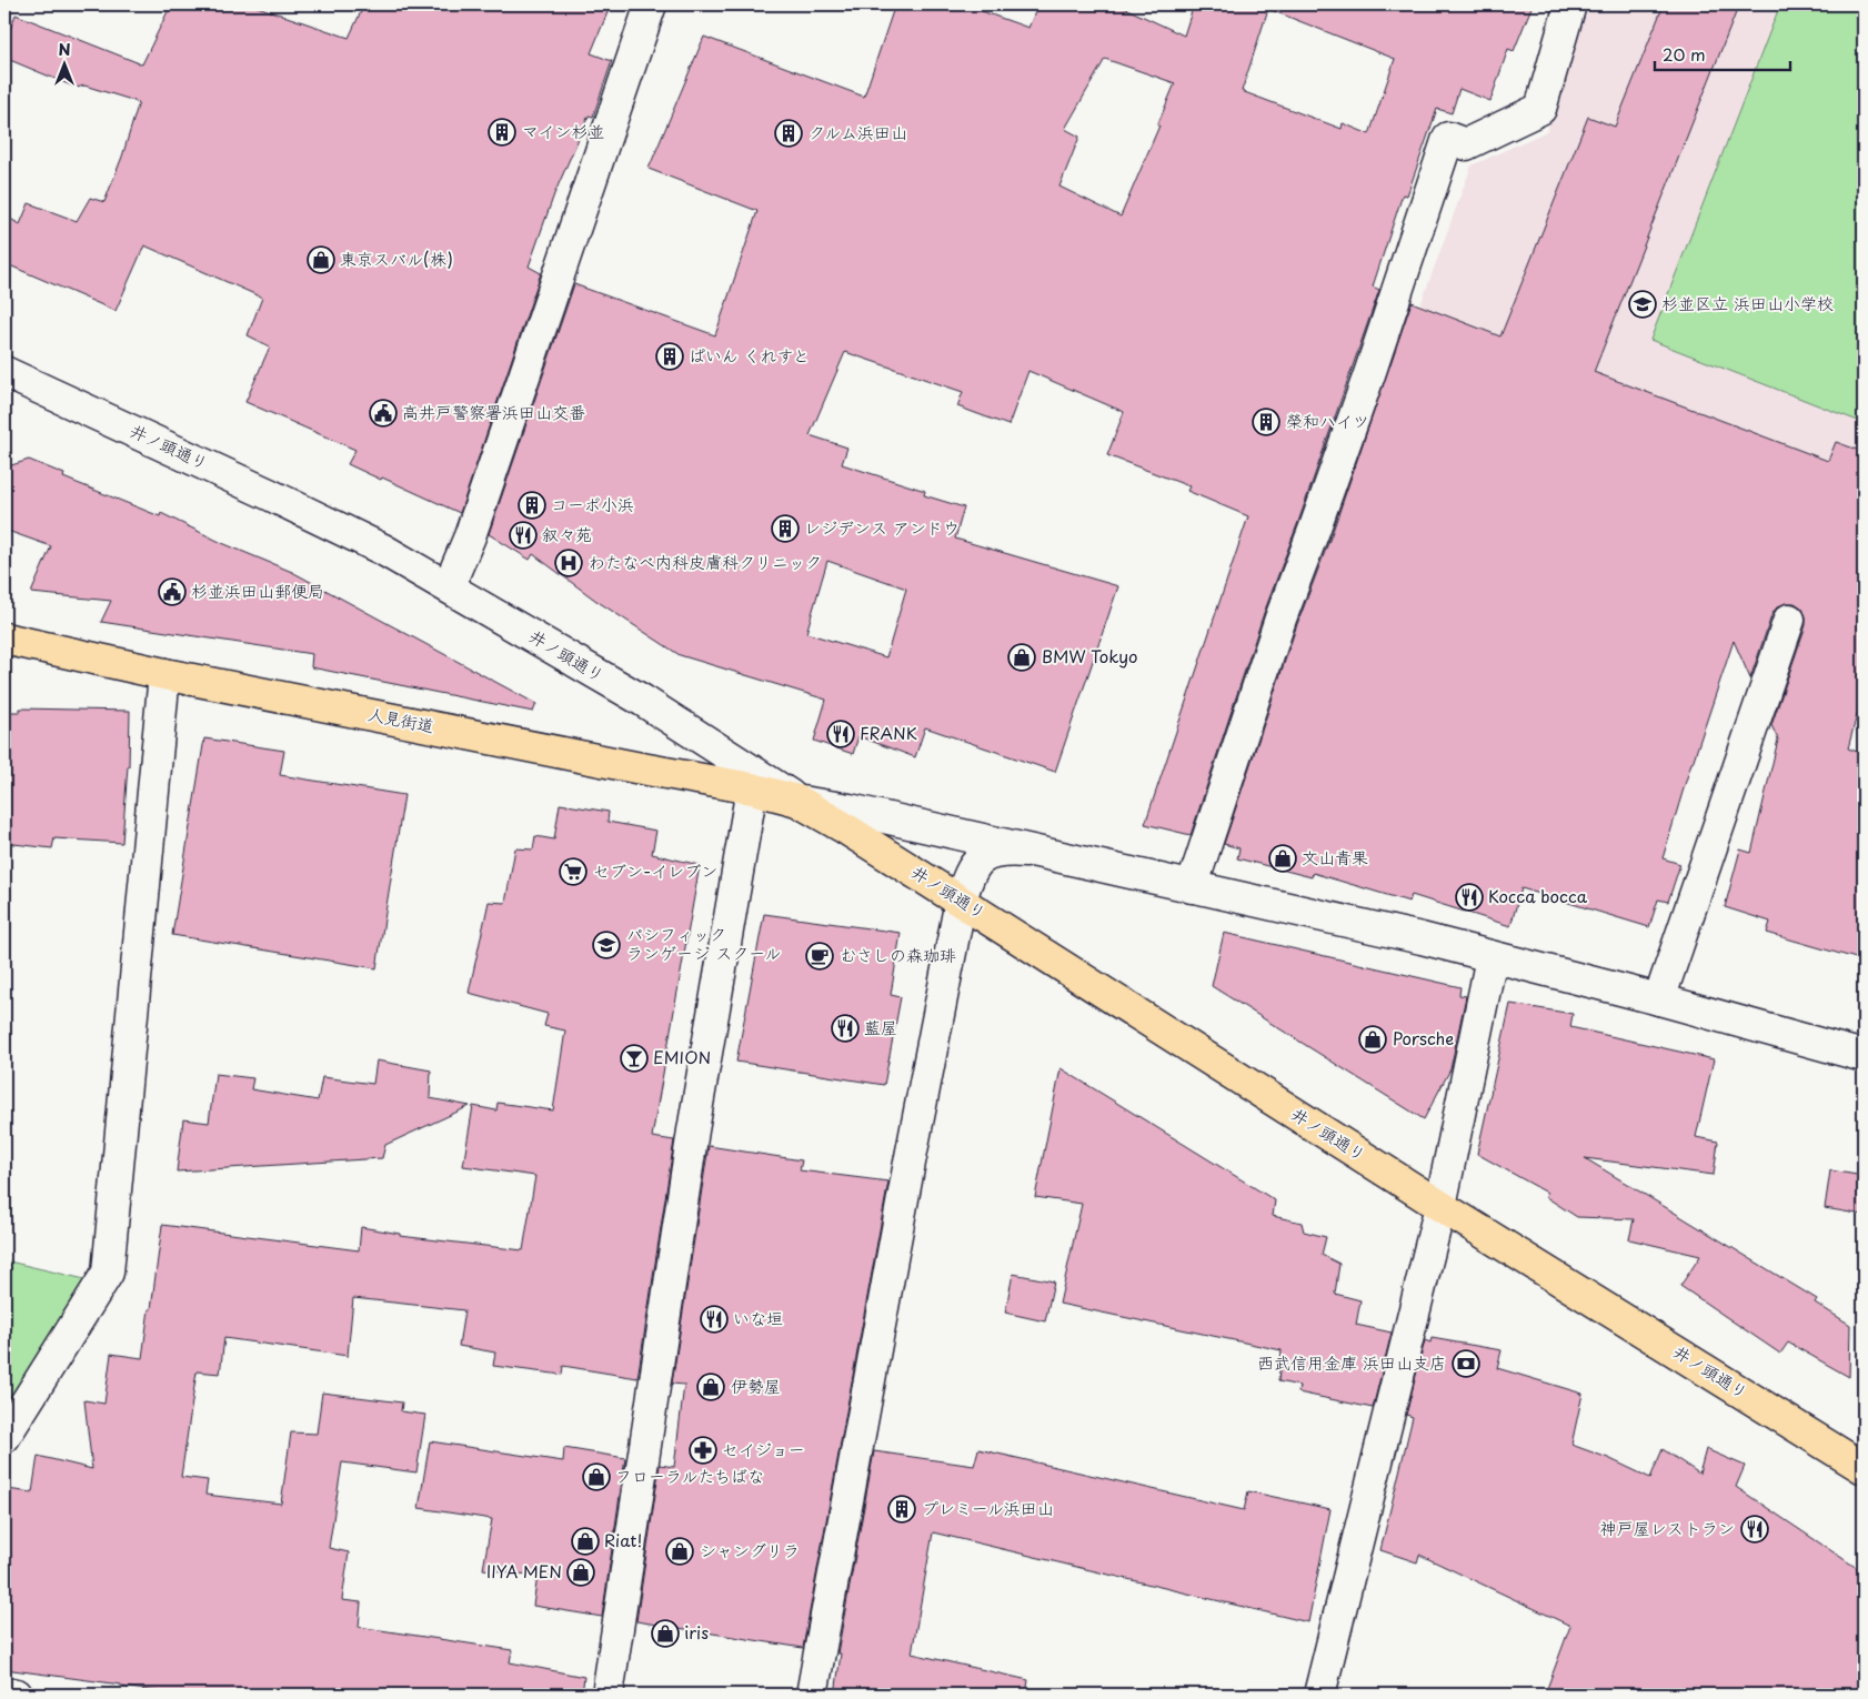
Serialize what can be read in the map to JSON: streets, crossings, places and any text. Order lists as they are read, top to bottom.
{
  "streets": {
    "main road": ["井ノ頭通り", "人見街道"]
  },
  "crossings": [
    ["井ノ頭通り", "人見街道"]
  ],
  "places": {
    "building": [
      "マイン杉並",
      "クルム浜田山",
      "ぱいん くれすと",
      "榮和ハイツ",
      "コーポ小浜",
      "レジデンス アンドウ",
      "プレミール浜田山"
    ],
    "shop": [
      "東京スバル(株)",
      "BMW Tokyo",
      "文山青果",
      "Porsche",
      "伊勢屋",
      "フローラルたちばな",
      "Riat!",
      "シャングリラ",
      "IIYA MEN",
      "iris"
    ],
    "school or university": ["杉並区立 浜田山小学校", "パシフィック ランゲージ スクール"],
    "public building": ["高井戸警察署浜田山交番", "杉並浜田山郵便局"],
    "restaurant": [
      "叙々苑",
      "FRANK",
      "Kocca bocca",
      "藍屋",
      "いな垣",
      "神戸屋レストラン"
    ],
    "hospital": ["わたなべ内科皮膚科クリニック"],
    "supermarket": ["セブン-イレブン"],
    "cafe": ["むさしの森珈琲"],
    "bar": ["EMION"],
    "bank": ["西武信用金庫 浜田山支店"],
    "pharmacy": ["セイジョー"]
  },
  "scale_bar": "20 m",
  "north": "top"
}
